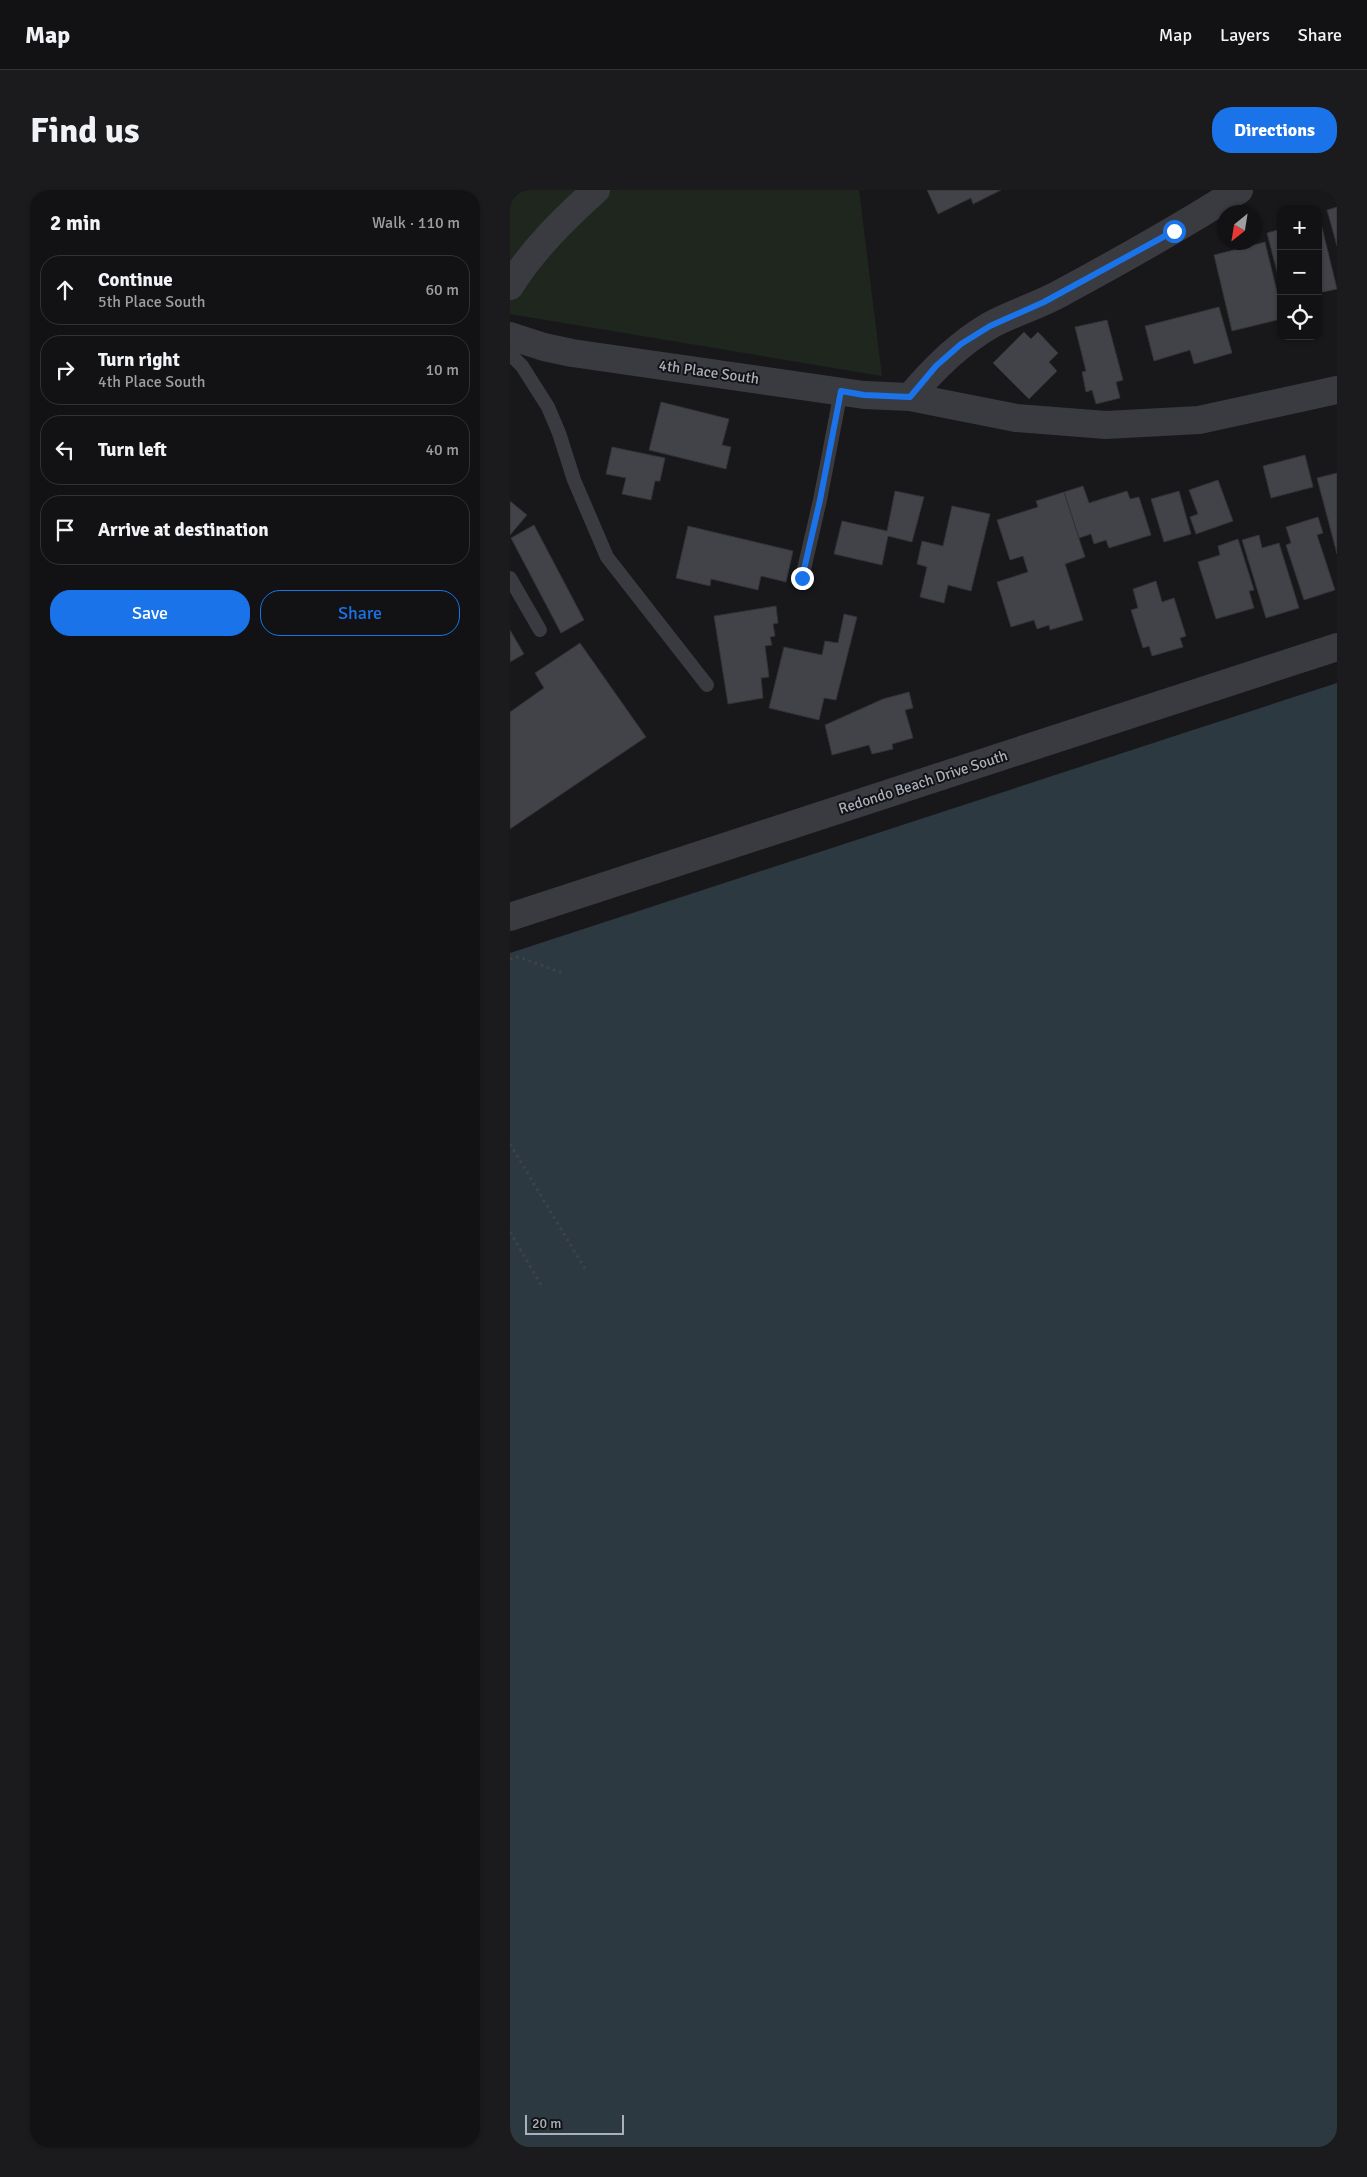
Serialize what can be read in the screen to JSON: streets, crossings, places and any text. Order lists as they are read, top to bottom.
{
  "streets": {
    "street": ["4th Place South", "Redondo Beach Drive South"]
  },
  "scale_bar": "20 m",
  "north": "bottom left",
  "page": {
    "header": "Map",
    "nav": ["Map", "Layers", "Share"],
    "buttons": [
      "Directions",
      ["Save", "Share"]
    ],
    "title": "Find us",
    "heading": ["2 min", "Walk · 110 m"],
    "map_buttons": ["+", "−"],
    "list": [
      ["Continue", "5th Place South", "60 m"],
      ["Turn right", "4th Place South", "10 m"],
      ["Turn left", "40 m"],
      "Arrive at destination"
    ],
    "scale": "20 m"
  }
}
